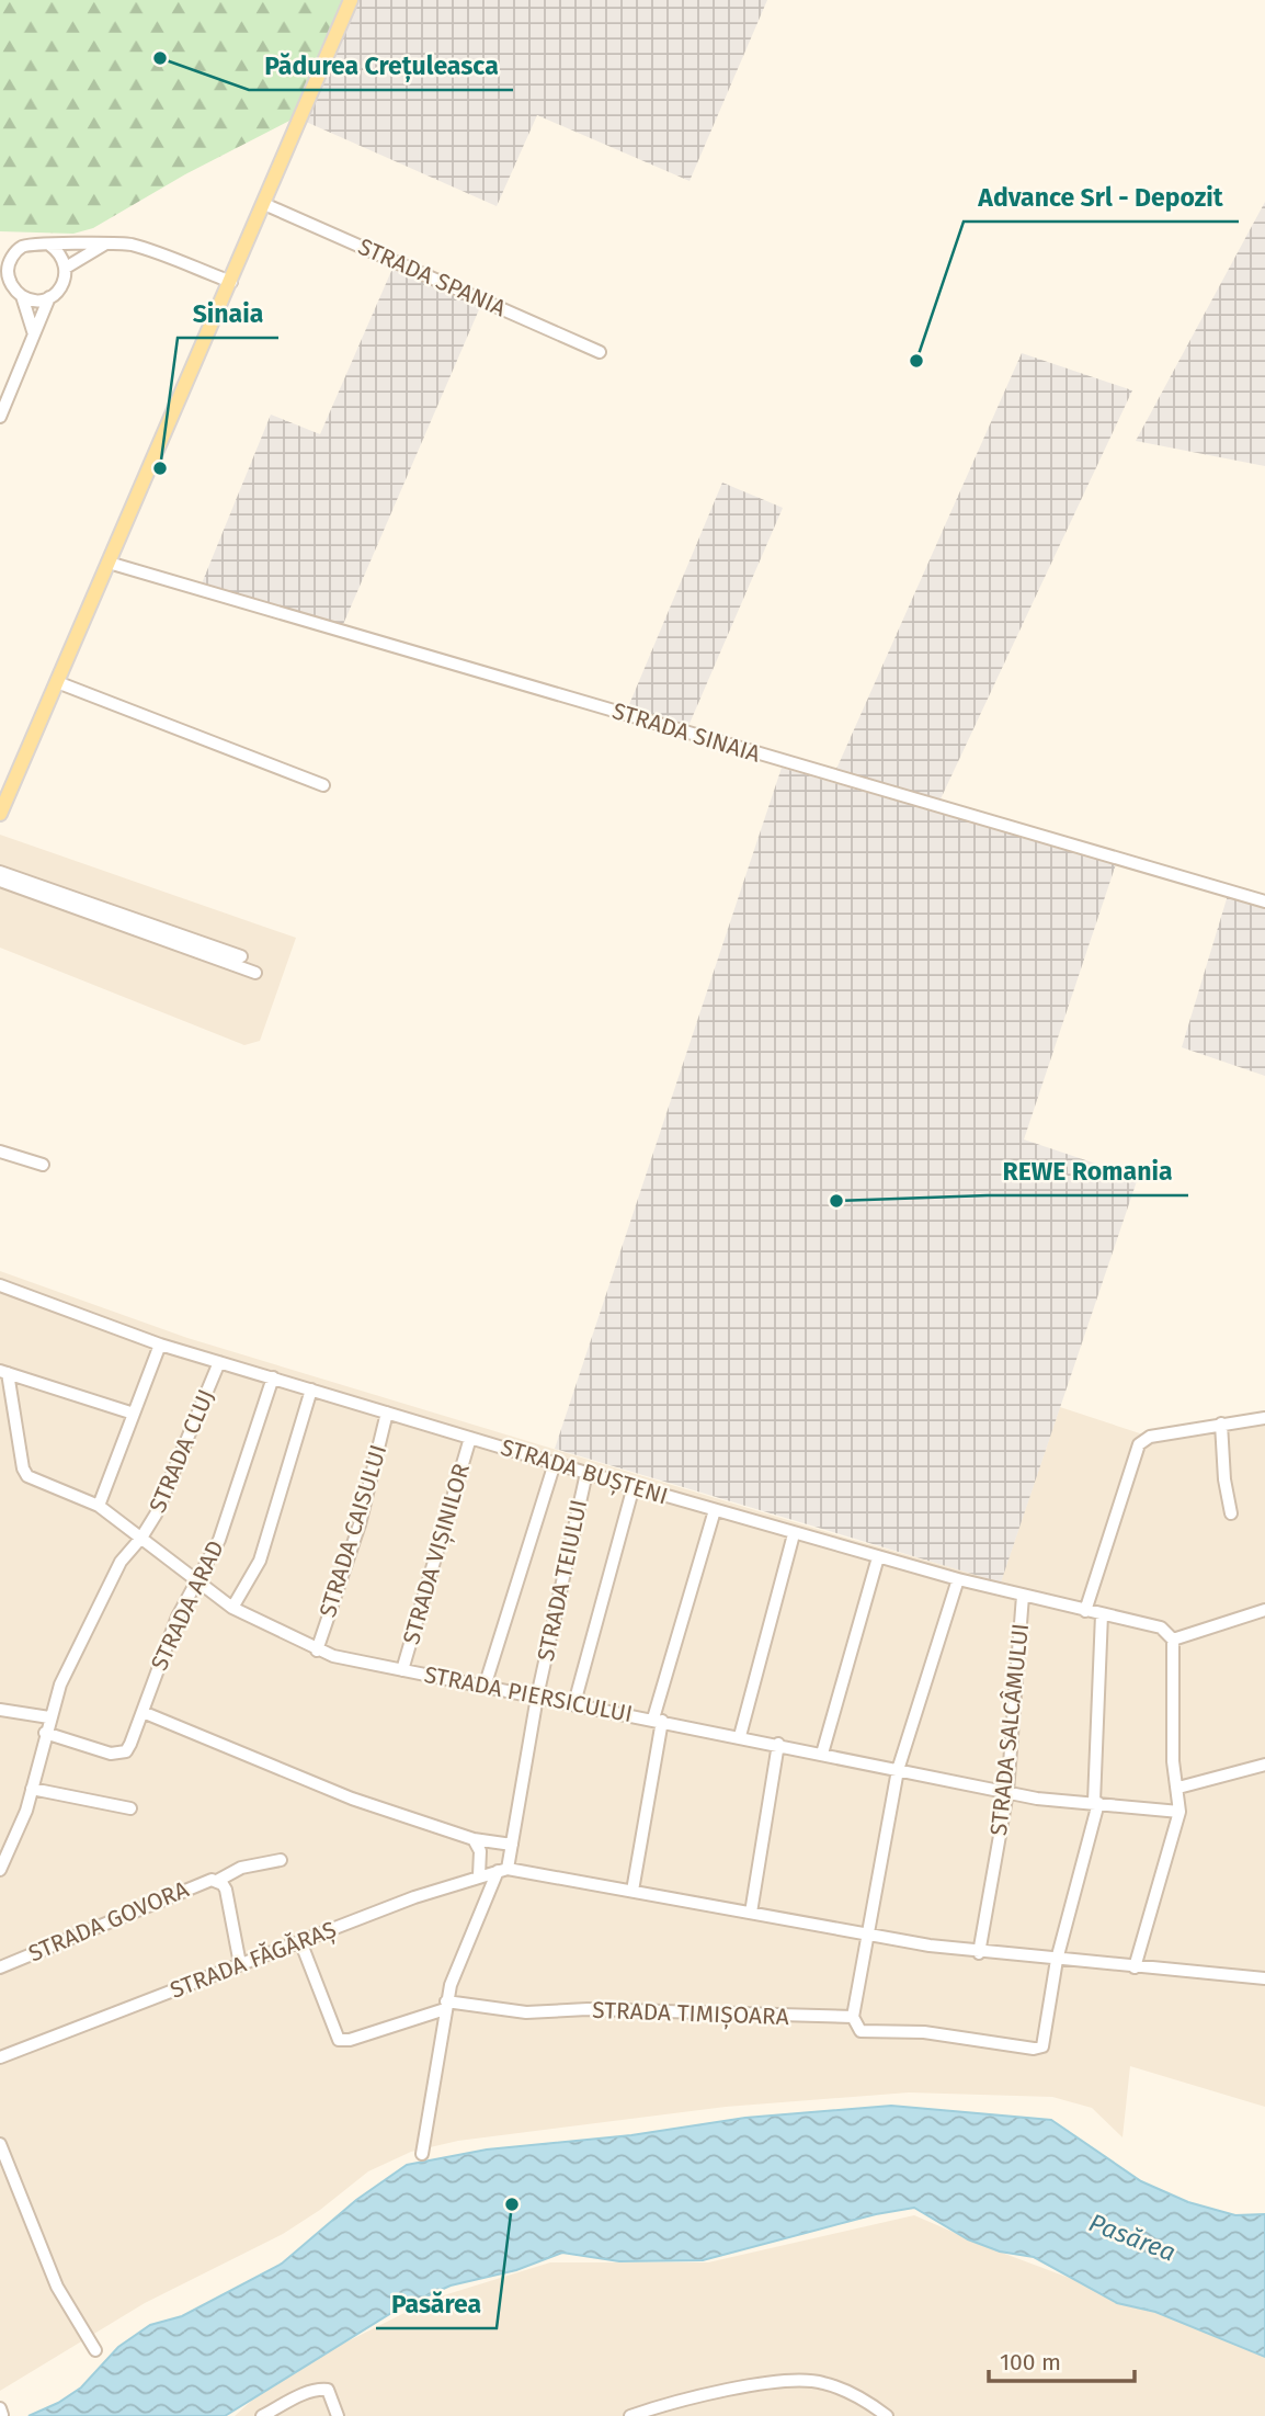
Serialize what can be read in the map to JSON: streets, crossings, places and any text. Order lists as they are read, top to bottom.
{
  "streets": {
    "street": [
      "STRADA SPANIA",
      "STRADA SINAIA",
      "STRADA CLUJ",
      "STRADA BUȘTENI",
      "STRADA CAISULUI",
      "STRADA VIȘINILOR",
      "STRADA TEIULUI",
      "STRADA ARAD",
      "STRADA PIERSICULUI",
      "STRADA SALCÂMULUI",
      "STRADA GOVORA",
      "STRADA FĂGĂRAȘ",
      "STRADA TIMIȘOARA"
    ]
  },
  "crossings": [
    ["STRADA CLUJ", "STRADA BUȘTENI"],
    ["STRADA CLUJ", "STRADA ARAD"],
    ["STRADA CLUJ", "STRADA PIERSICULUI"],
    ["STRADA BUȘTENI", "STRADA CAISULUI"],
    ["STRADA BUȘTENI", "STRADA VIȘINILOR"],
    ["STRADA BUȘTENI", "STRADA TEIULUI"],
    ["STRADA BUȘTENI", "STRADA ARAD"],
    ["STRADA BUȘTENI", "STRADA SALCÂMULUI"],
    ["STRADA CAISULUI", "STRADA PIERSICULUI"],
    ["STRADA VIȘINILOR", "STRADA PIERSICULUI"],
    ["STRADA TEIULUI", "STRADA PIERSICULUI"],
    ["STRADA TEIULUI", "STRADA FĂGĂRAȘ"],
    ["STRADA TEIULUI", "STRADA TIMIȘOARA"],
    ["STRADA ARAD", "STRADA PIERSICULUI"],
    ["STRADA PIERSICULUI", "STRADA SALCÂMULUI"],
    ["STRADA GOVORA", "STRADA FĂGĂRAȘ"],
    ["STRADA FĂGĂRAȘ", "STRADA TIMIȘOARA"]
  ],
  "water": ["Pasărea"],
  "places": [
    "Pădurea Crețuleasca",
    "Advance Srl - Depozit",
    "Sinaia",
    "REWE Romania",
    "Pasărea"
  ],
  "scale_bar": "100 m"
}
